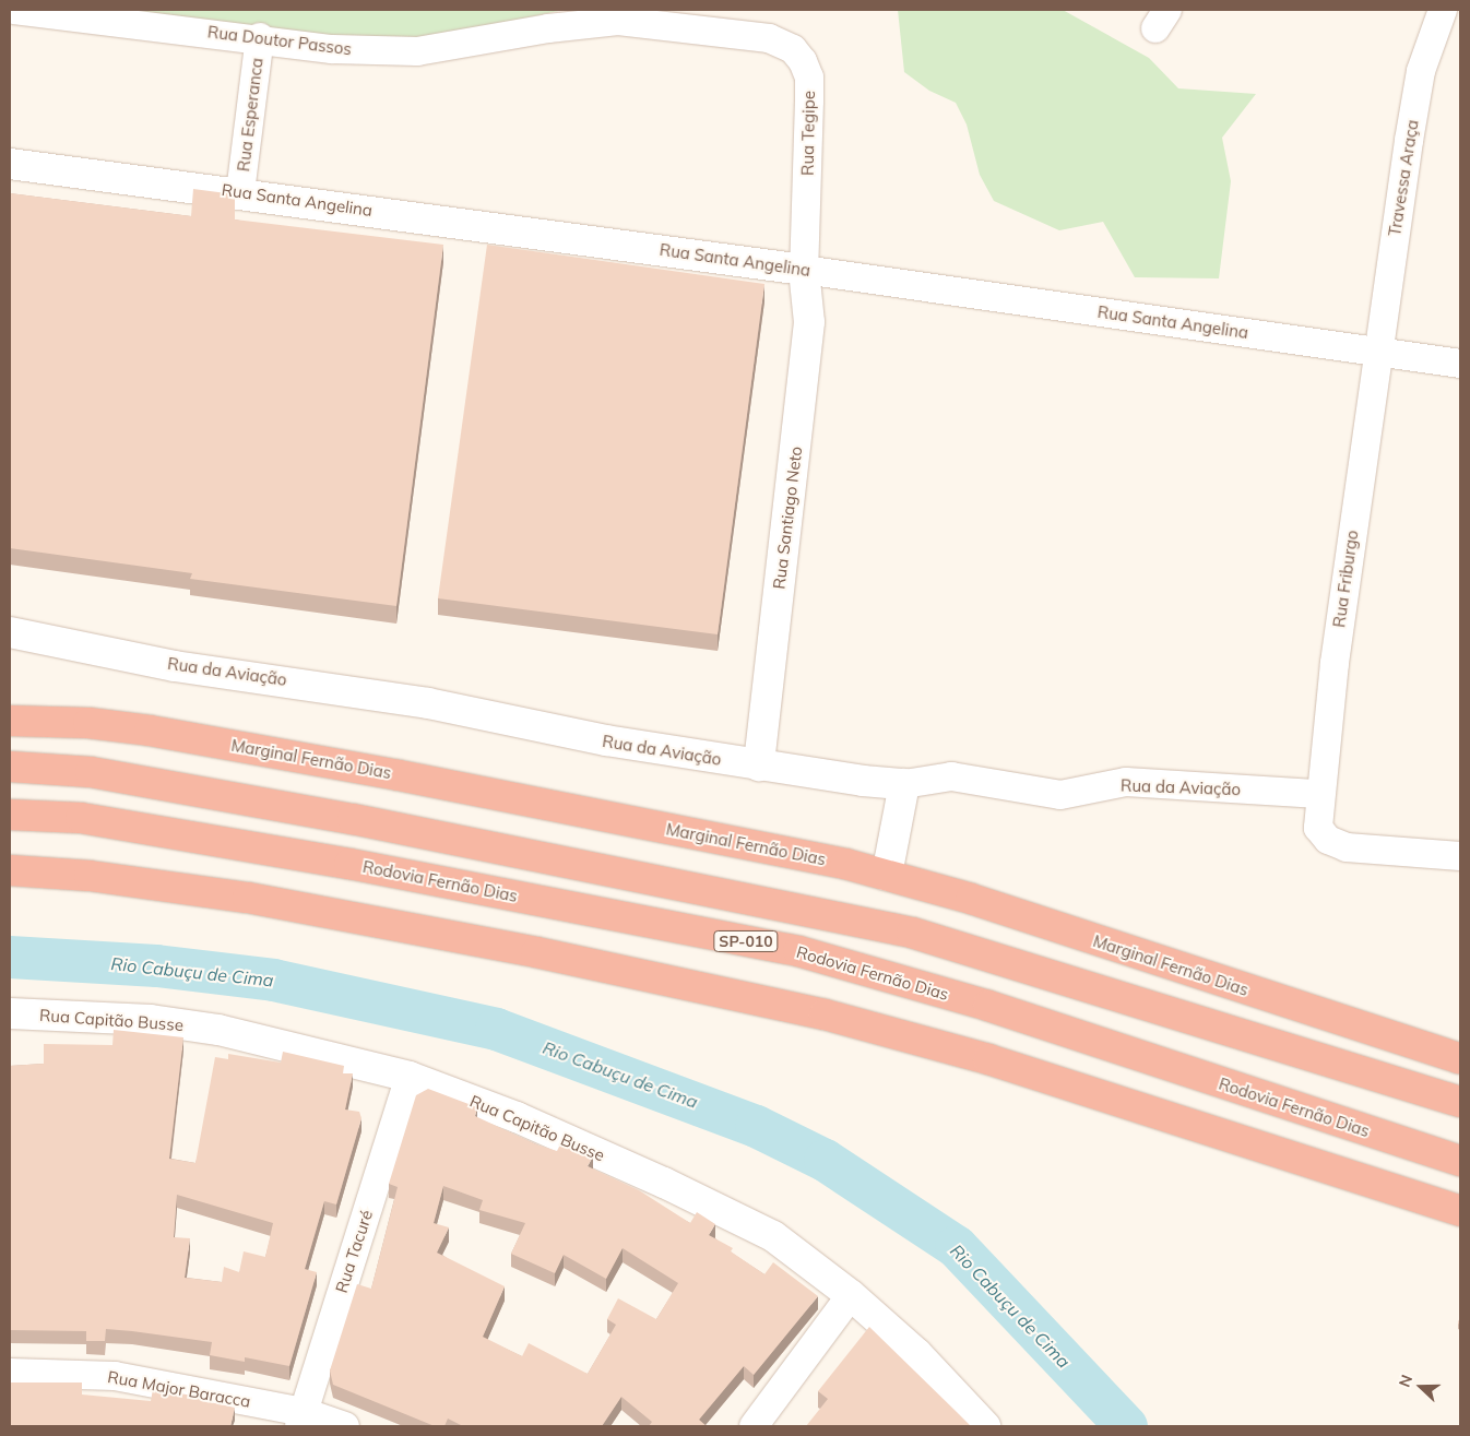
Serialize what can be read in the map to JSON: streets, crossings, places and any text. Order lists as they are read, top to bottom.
{
  "streets": {
    "highway": ["Marginal Fernão Dias", "Rodovia Fernão Dias", "SP-010"],
    "street": [
      "Rua Doutor Passos",
      "Rua Esperanca",
      "Rua Tegipe",
      "Travessa Araça",
      "Rua Santa Angelina",
      "Rua Santiago Neto",
      "Rua Friburgo",
      "Rua da Aviação",
      "Rua Capitão Busse",
      "Rua Tacuré",
      "Rua Major Baracca"
    ]
  },
  "crossings": [
    ["Rua Doutor Passos", "Rua Esperanca"],
    ["Rua Doutor Passos", "Rua Tegipe"],
    ["Rua Esperanca", "Rua Santa Angelina"],
    ["Rua Tegipe", "Rua Santa Angelina"],
    ["Rua Tegipe", "Rua Santiago Neto"],
    ["Travessa Araça", "Rua Santa Angelina"],
    ["Travessa Araça", "Rua Friburgo"],
    ["Rua Santa Angelina", "Rua Santiago Neto"],
    ["Rua Santa Angelina", "Rua Friburgo"],
    ["Rua Santiago Neto", "Rua da Aviação"],
    ["Rua Friburgo", "Rua da Aviação"],
    ["Rua Capitão Busse", "Rua Tacuré"],
    ["Rua Tacuré", "Rua Major Baracca"]
  ],
  "water": ["Rio Cabuçu de Cima"],
  "north": "left"
}
